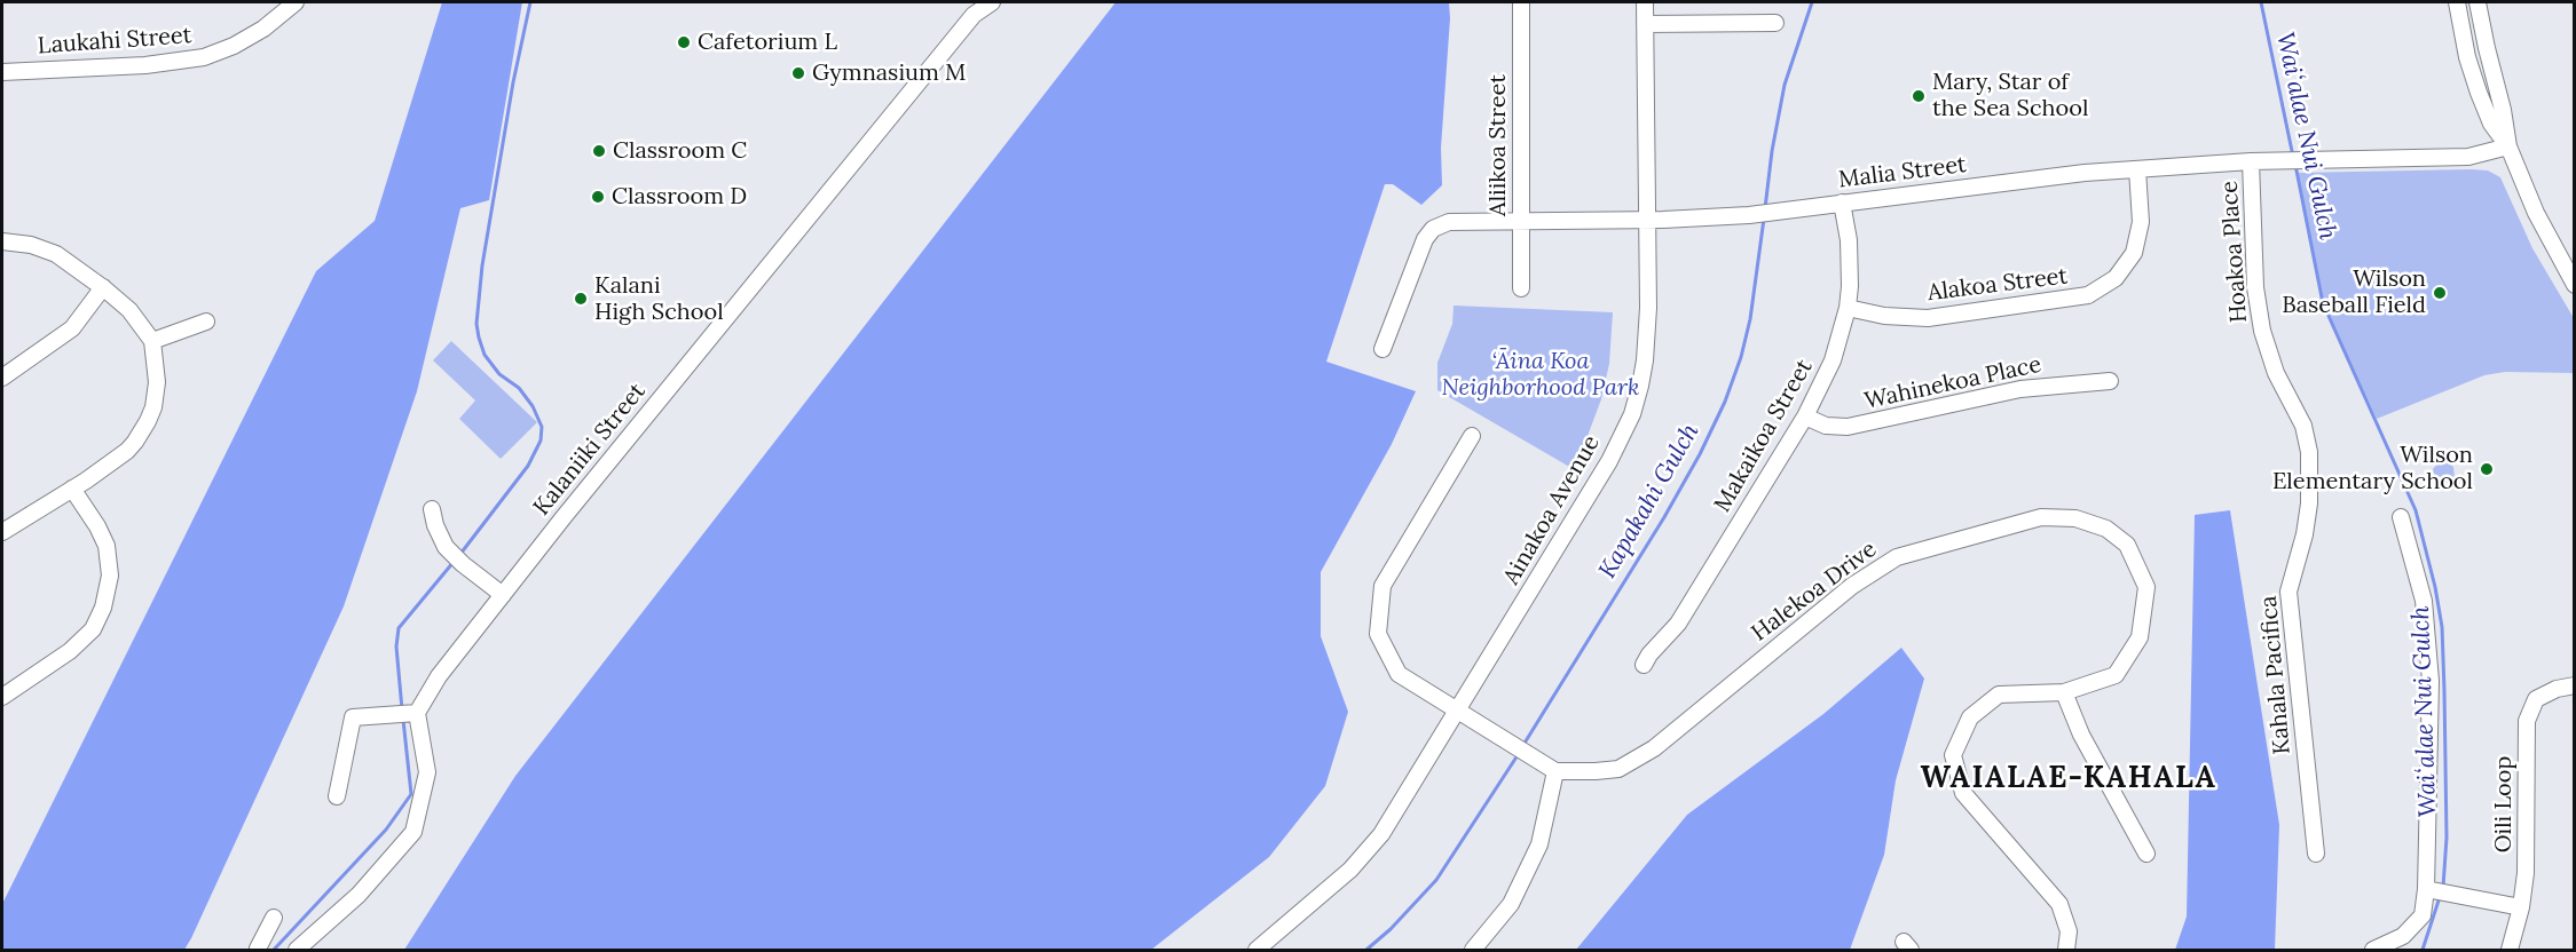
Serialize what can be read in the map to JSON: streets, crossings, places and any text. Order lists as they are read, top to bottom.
{
  "streets": {
    "street": [
      "Laukahi Street",
      "Aliikoa Street",
      "Malia Street",
      "Hoakoa Place",
      "Alakoa Street",
      "Wahinekoa Place",
      "Makaikoa Street",
      "Kalaniiki Street",
      "Ainakoa Avenue",
      "Halekoa Drive",
      "Kahala Pacifica",
      "Oili Loop"
    ]
  },
  "crossings": [
    ["Aliikoa Street", "Malia Street"],
    ["Malia Street", "Hoakoa Place"],
    ["Malia Street", "Alakoa Street"],
    ["Malia Street", "Makaikoa Street"],
    ["Malia Street", "Ainakoa Avenue"],
    ["Hoakoa Place", "Kahala Pacifica"],
    ["Alakoa Street", "Makaikoa Street"],
    ["Wahinekoa Place", "Makaikoa Street"],
    ["Ainakoa Avenue", "Halekoa Drive"]
  ],
  "districts": ["WAIALAE-KAHALA"],
  "water": ["Waiʻalae Nui Gulch", "Kapakahi Gulch"],
  "parks": ["‘Āina Koa Neighborhood Park"],
  "places": [
    "Cafetorium L",
    "Gymnasium M",
    "Mary, Star of the Sea School",
    "Classroom C",
    "Classroom D",
    "Wilson Baseball Field",
    "Kalani High School",
    "Wilson Elementary School"
  ]
}
